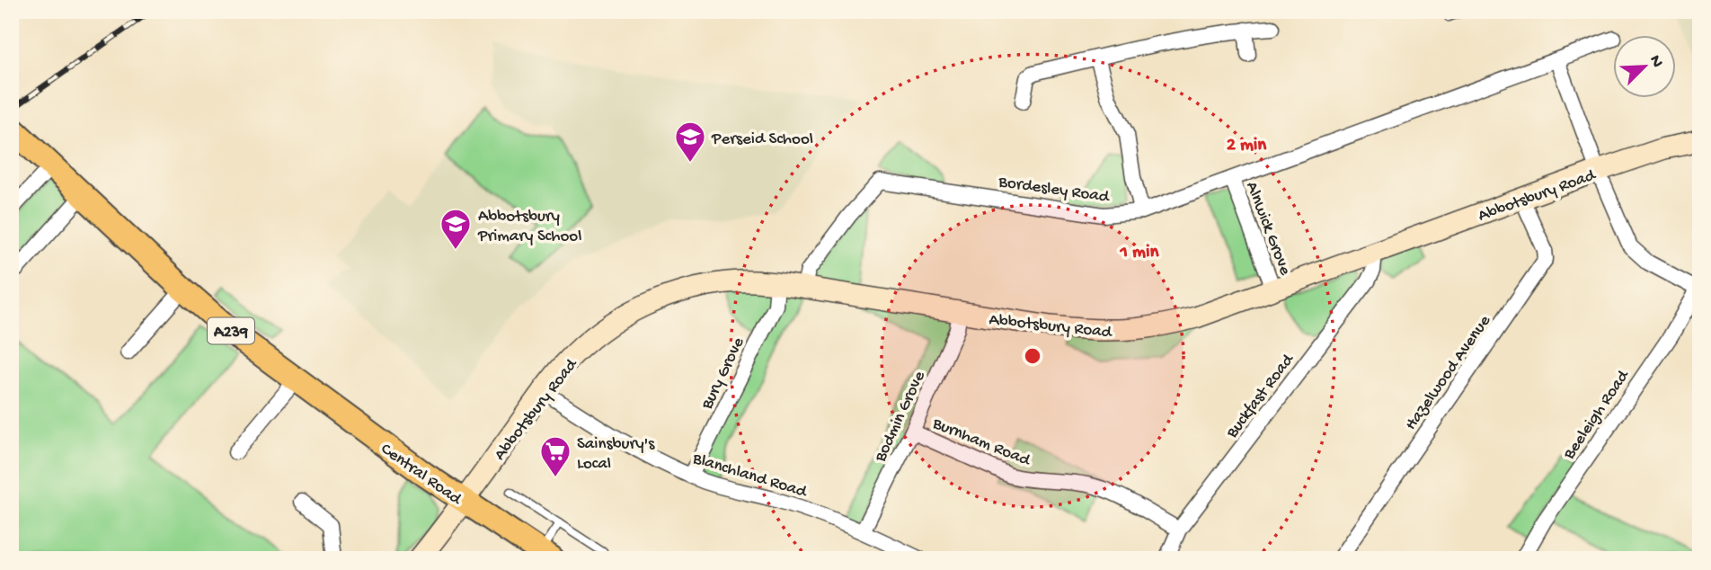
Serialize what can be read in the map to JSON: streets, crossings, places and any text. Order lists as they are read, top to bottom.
{
  "streets": {
    "main road": ["A239", "Central Road"],
    "street": [
      "Bordesley Road",
      "Abbotsbury Road",
      "Alnwick Grove",
      "Hazelwood Avenue",
      "Bury Grove",
      "Buckfast Road",
      "Beeleigh Road",
      "Bodmin Grove",
      "Burnham Road",
      "Blanchland Road"
    ]
  },
  "crossings": [
    ["Bordesley Road", "Abbotsbury Road"],
    ["Bordesley Road", "Alnwick Grove"],
    ["Abbotsbury Road", "Alnwick Grove"],
    ["Abbotsbury Road", "Hazelwood Avenue"],
    ["Abbotsbury Road", "Bury Grove"],
    ["Abbotsbury Road", "Buckfast Road"],
    ["Abbotsbury Road", "Bodmin Grove"],
    ["Abbotsbury Road", "Central Road"],
    ["Abbotsbury Road", "Blanchland Road"],
    ["Bury Grove", "Blanchland Road"],
    ["Buckfast Road", "Burnham Road"],
    ["Bodmin Grove", "Burnham Road"],
    ["Bodmin Grove", "Blanchland Road"]
  ],
  "places": {
    "school or university": ["Perseid School", "Abbotsbury Primary School"],
    "supermarket": ["Sainsbury's Local"]
  },
  "north": "top right",
  "rings": ["2 min", "1 min"]
}
